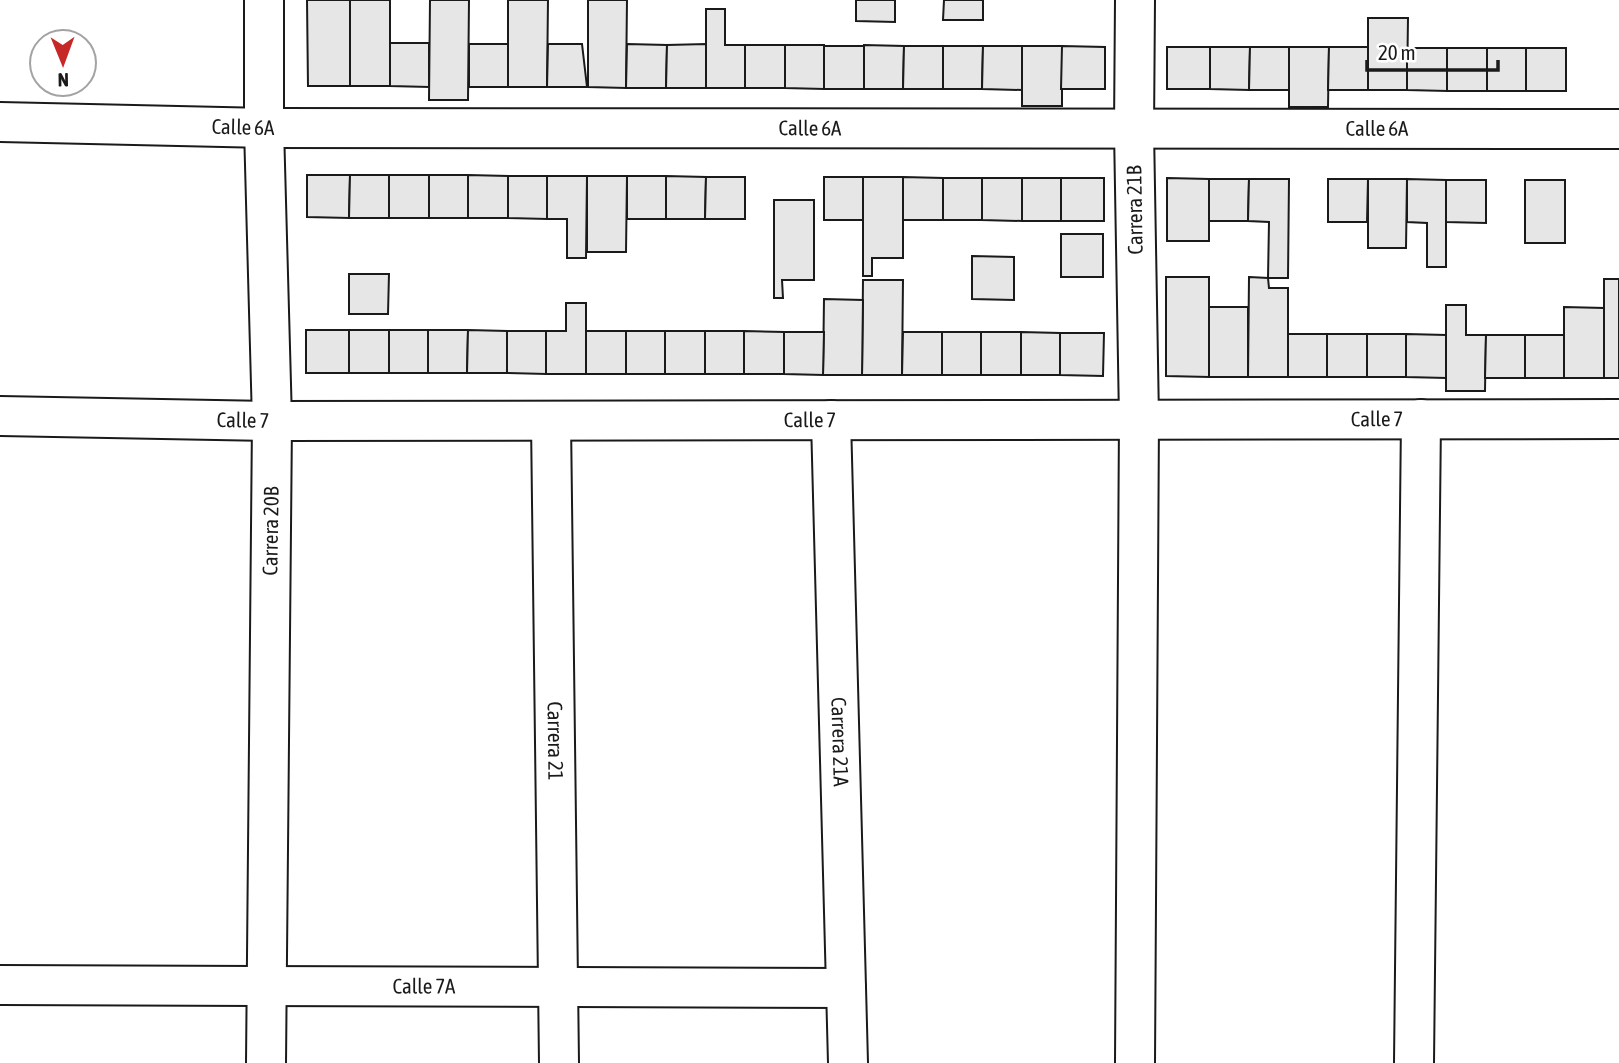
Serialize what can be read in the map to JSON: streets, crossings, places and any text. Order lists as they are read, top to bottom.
{
  "streets": {
    "street": [
      "Calle 6A",
      "Carrera 21B",
      "Calle 7",
      "Carrera 20B",
      "Carrera 21A",
      "Carrera 21",
      "Calle 7A"
    ]
  },
  "crossings": [
    ["Calle 6A", "Carrera 21B"],
    ["Calle 6A", "Carrera 20B"],
    ["Carrera 21B", "Calle 7"],
    ["Calle 7", "Carrera 20B"],
    ["Calle 7", "Carrera 21A"],
    ["Calle 7", "Carrera 21"],
    ["Carrera 20B", "Calle 7A"],
    ["Carrera 21A", "Calle 7A"],
    ["Carrera 21", "Calle 7A"]
  ],
  "scale_bar": "20 m",
  "north": "bottom"
}
